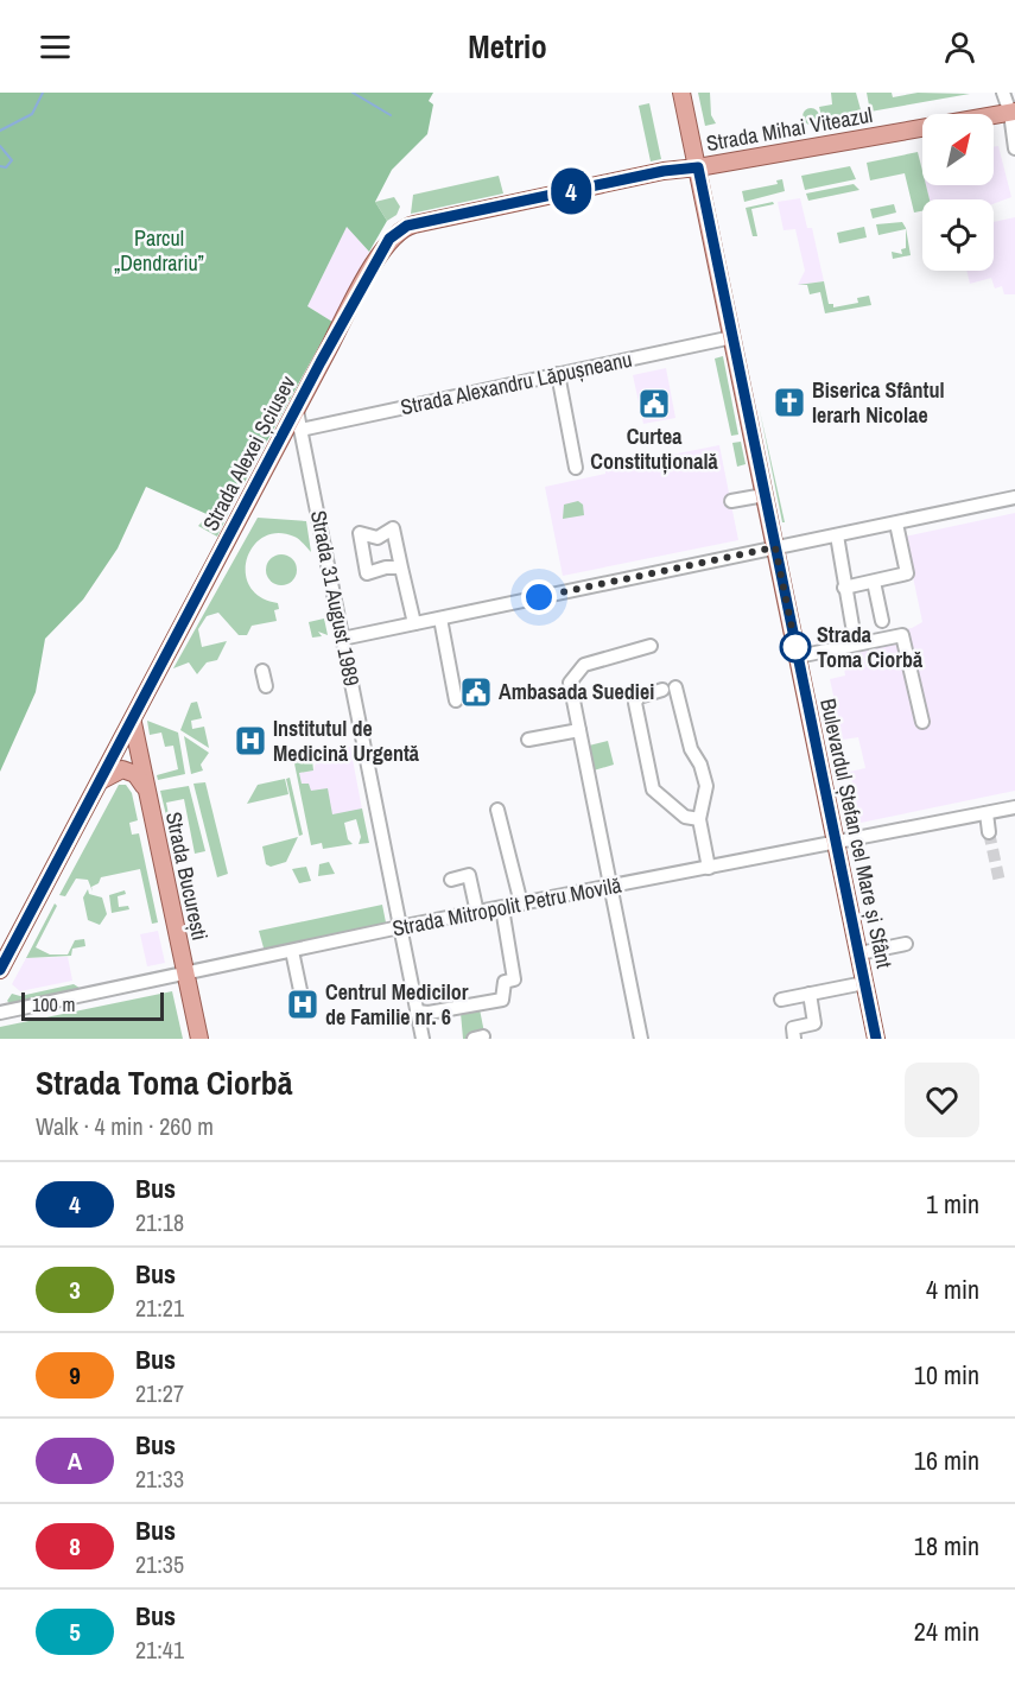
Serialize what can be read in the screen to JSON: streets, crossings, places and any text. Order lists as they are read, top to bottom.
{
  "streets": {
    "main road": [
      "Strada Mihai Viteazul",
      "Strada Alexei Șciusev",
      "Bulevardul Ștefan cel Mare și Sfânt",
      "Strada București"
    ],
    "street": ["Strada Alexandru Lăpușneanu", "Strada 31 August 1989", "Strada Mitropolit Petru Movilă"]
  },
  "crossings": [
    ["Strada Mihai Viteazul", "Strada Alexei Șciusev"],
    ["Strada Mihai Viteazul", "Bulevardul Ștefan cel Mare și Sfânt"],
    ["Strada Alexandru Lăpușneanu", "Strada 31 August 1989"],
    ["Strada Alexandru Lăpușneanu", "Bulevardul Ștefan cel Mare și Sfânt"],
    ["Strada Alexei Șciusev", "Strada 31 August 1989"],
    ["Strada Alexei Șciusev", "Bulevardul Ștefan cel Mare și Sfânt"],
    ["Strada Alexei Șciusev", "Strada București"],
    ["Strada 31 August 1989", "Strada Mitropolit Petru Movilă"],
    ["Bulevardul Ștefan cel Mare și Sfânt", "Strada Mitropolit Petru Movilă"],
    ["Strada București", "Strada Mitropolit Petru Movilă"]
  ],
  "parks": ["Parcul „Dendrariu”"],
  "places": {
    "church": ["Biserica Sfântul Ierarh Nicolae"],
    "public building": ["Curtea Constituțională", "Ambasada Suediei"],
    "other": ["Strada Toma Ciorbă"],
    "hospital": ["Institutul de Medicină Urgentă", "Centrul Medicilor de Familie nr. 6"]
  },
  "lines": ["bus line 4"],
  "scale_bar": "100 m",
  "north": "top right",
  "page": {
    "header": "Metrio",
    "on_map": "4",
    "scale": "100 m",
    "heading": ["Strada Toma Ciorbă", "Walk · 4 min · 260 m"],
    "list": [
      {
        "mark": "4",
        "name": "Bus",
        "note": "21:18",
        "value": "1 min"
      },
      {
        "mark": "3",
        "name": "Bus",
        "note": "21:21",
        "value": "4 min"
      },
      {
        "mark": "9",
        "name": "Bus",
        "note": "21:27",
        "value": "10 min"
      },
      {
        "mark": "A",
        "name": "Bus",
        "note": "21:33",
        "value": "16 min"
      },
      {
        "mark": "8",
        "name": "Bus",
        "note": "21:35",
        "value": "18 min"
      },
      {
        "mark": "5",
        "name": "Bus",
        "note": "21:41",
        "value": "24 min"
      }
    ]
  }
}
